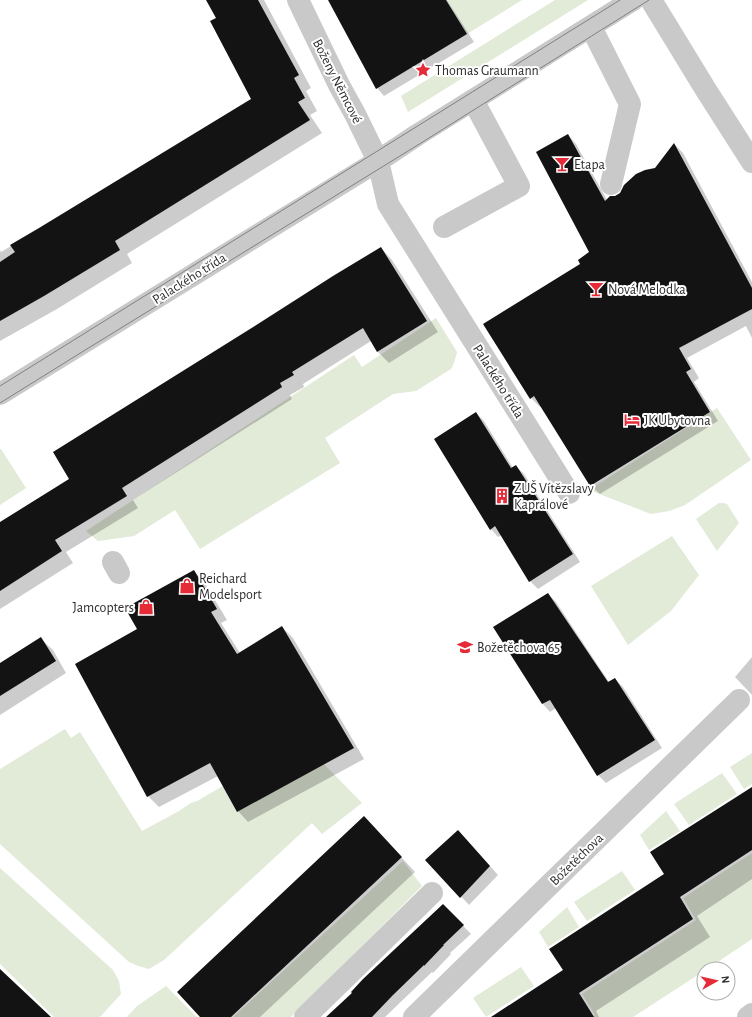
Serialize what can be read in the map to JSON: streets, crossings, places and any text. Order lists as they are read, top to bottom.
{
  "streets": {
    "street": ["Boženy Němcové", "Palackého třída", "Božetěchova"]
  },
  "crossings": [
    ["Boženy Němcové", "Palackého třída"]
  ],
  "places": {
    "place": ["Thomas Graumann"],
    "bar": ["Etapa", "Nová Melodka"],
    "hotel": ["JK Ubytovna"],
    "building": ["ZUŠ Vítězslavy Kaprálové"],
    "shop": ["Reichard Modelsport", "Jamcopters"],
    "school or university": ["Božetěchova 65"]
  },
  "north": "right"
}
